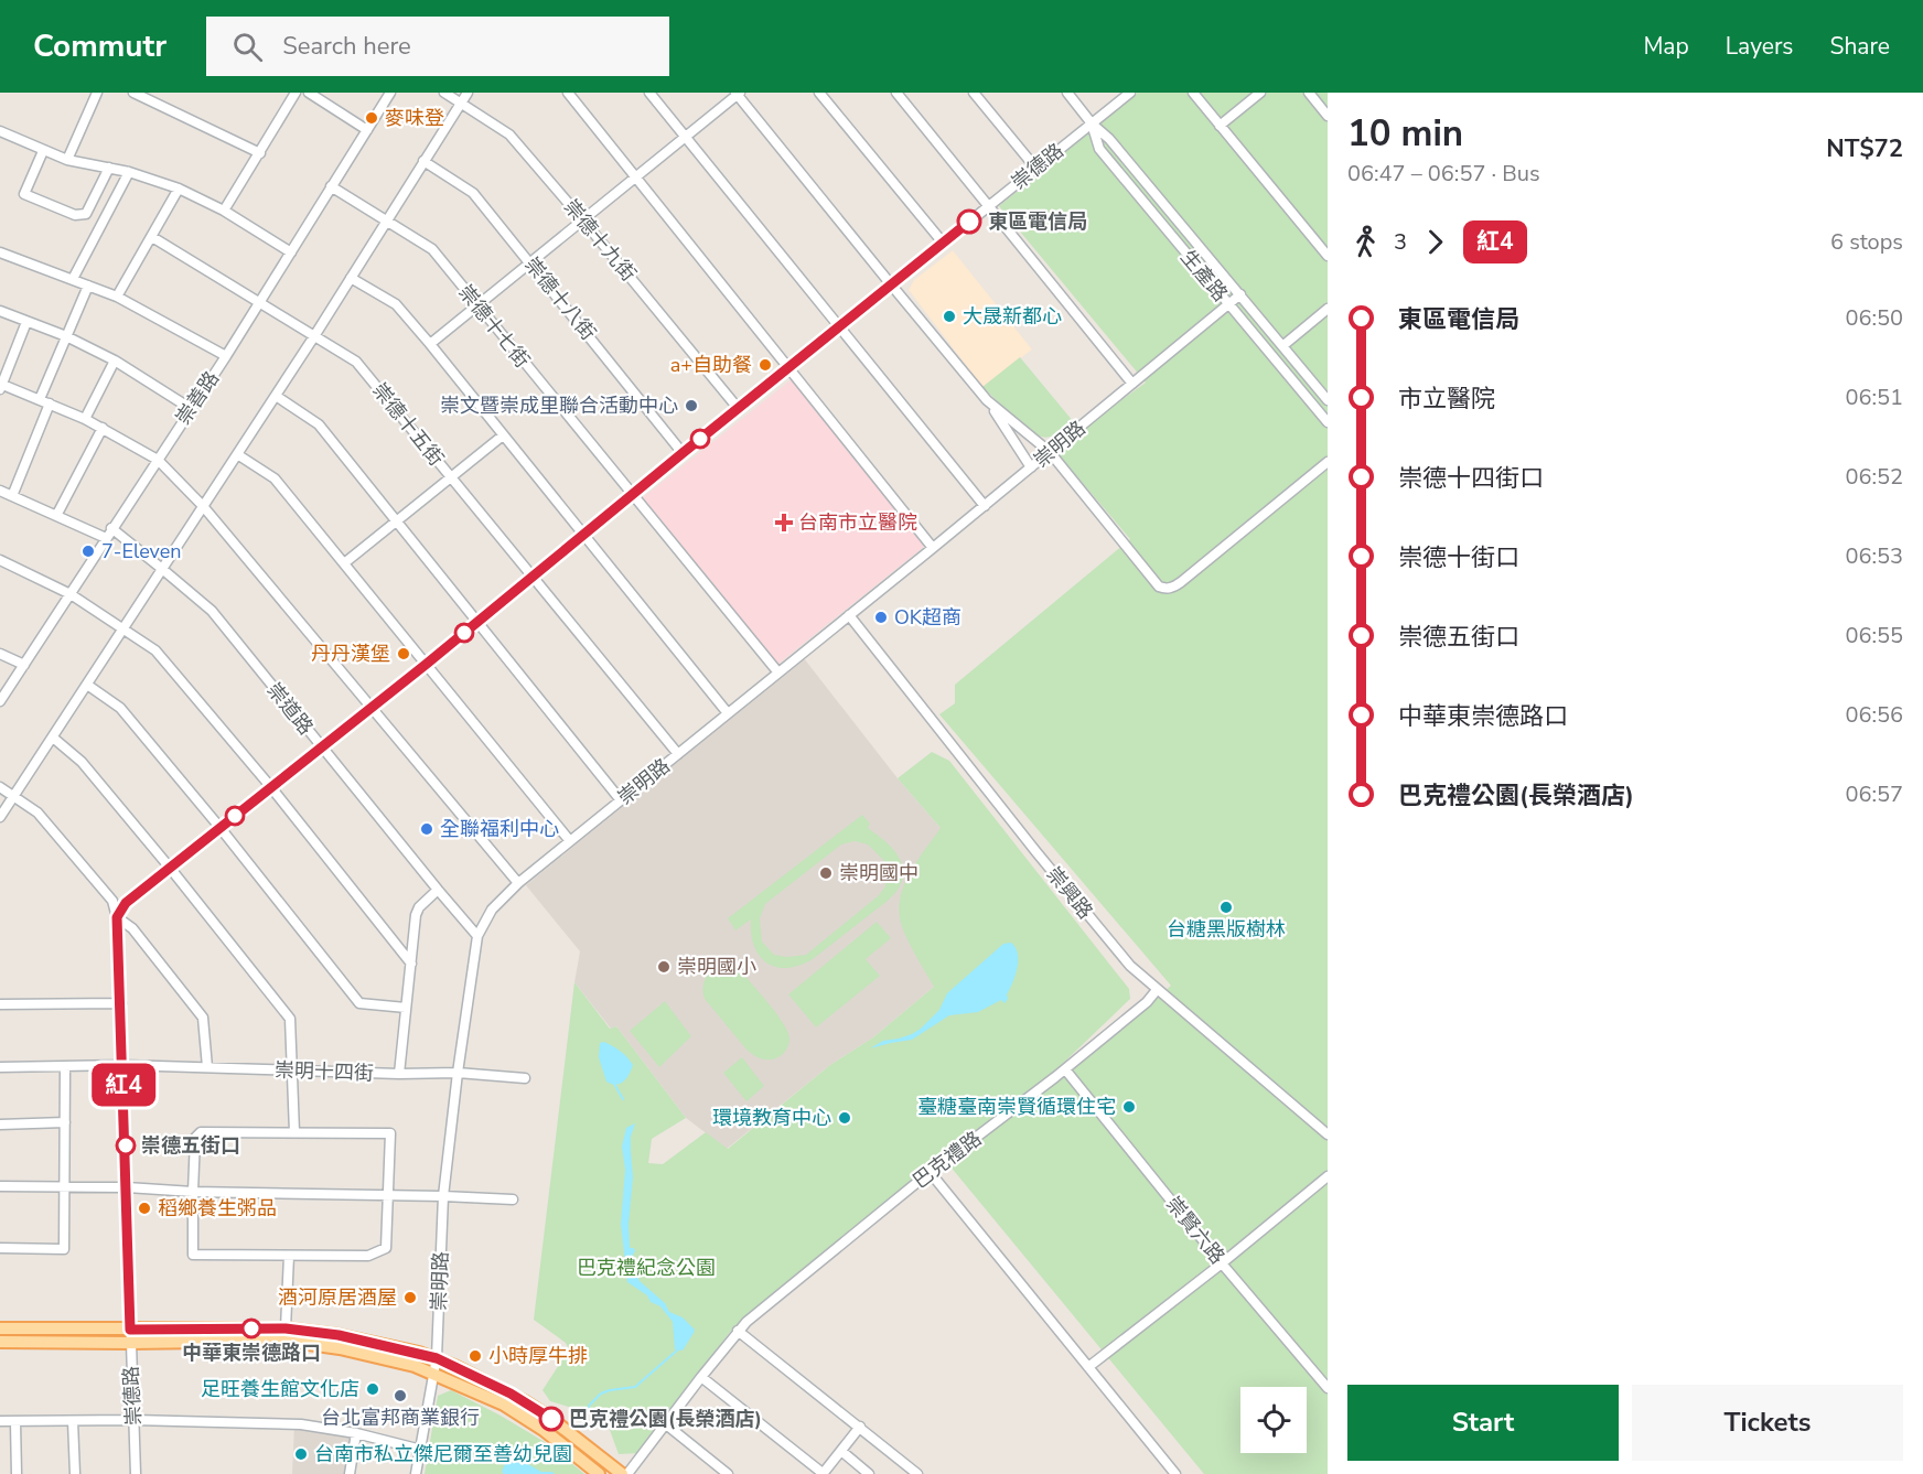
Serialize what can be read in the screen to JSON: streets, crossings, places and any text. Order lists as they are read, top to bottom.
{
  "streets": {
    "street": [
      "崇德路",
      "崇德十九街",
      "生產路",
      "崇德十八街",
      "崇德十七街",
      "崇善路",
      "崇德十五街",
      "崇明路",
      "崇道路",
      "崇興路",
      "崇明十四街",
      "巴克禮路",
      "崇賢六路"
    ]
  },
  "crossings": [
    ["崇德路", "崇德十九街"],
    ["崇德路", "生產路"],
    ["崇德路", "崇德十八街"],
    ["崇德路", "崇德十七街"],
    ["崇德路", "崇德十五街"],
    ["崇德路", "崇道路"],
    ["崇德路", "崇明十四街"],
    ["生產路", "崇明路"],
    ["崇德十七街", "崇善路"],
    ["崇德十七街", "崇明路"],
    ["崇善路", "崇德十五街"],
    ["崇善路", "崇道路"],
    ["崇德十五街", "崇明路"],
    ["崇明路", "崇道路"],
    ["崇明路", "崇興路"],
    ["崇明路", "崇明十四街"],
    ["崇興路", "巴克禮路"],
    ["巴克禮路", "崇賢六路"]
  ],
  "parks": ["巴克禮紀念公園"],
  "places": {
    "other": [
      "麥味登",
      "東區電信局",
      "大晟新都心",
      "a+自助餐",
      "崇文暨崇成里聯合活動中心",
      "7-Eleven",
      "OK超商",
      "丹丹漢堡",
      "全聯福利中心",
      "崇明國中",
      "台糖黑版樹林",
      "崇明國小",
      "臺糖臺南崇賢循環住宅",
      "環境教育中心",
      "崇德五街口",
      "稻鄉養生粥品",
      "酒河原居酒屋",
      "中華東崇德路口",
      "小時厚牛排",
      "足旺養生館文化店",
      "台北富邦商業銀行",
      "巴克禮公園(長榮酒店)",
      "台南市私立傑尼爾至善幼兒園"
    ],
    "health": ["台南市立醫院"]
  },
  "lines": ["bus line 紅4"],
  "page": {
    "header": "Commutr",
    "search": "Search here",
    "nav": ["Map", "Layers", "Share"],
    "on_map": "紅4",
    "heading": ["10 min", "06:47 – 06:57 · Bus", "NT$72"],
    "legs": ["3", "紅4", "6 stops"],
    "list": [
      {
        "name": "東區電信局",
        "value": "06:50"
      },
      {
        "name": "市立醫院",
        "value": "06:51"
      },
      {
        "name": "崇德十四街口",
        "value": "06:52"
      },
      {
        "name": "崇德十街口",
        "value": "06:53"
      },
      {
        "name": "崇德五街口",
        "value": "06:55"
      },
      {
        "name": "中華東崇德路口",
        "value": "06:56"
      },
      {
        "name": "巴克禮公園(長榮酒店)",
        "value": "06:57"
      }
    ],
    "buttons": ["Start", "Tickets"]
  }
}
